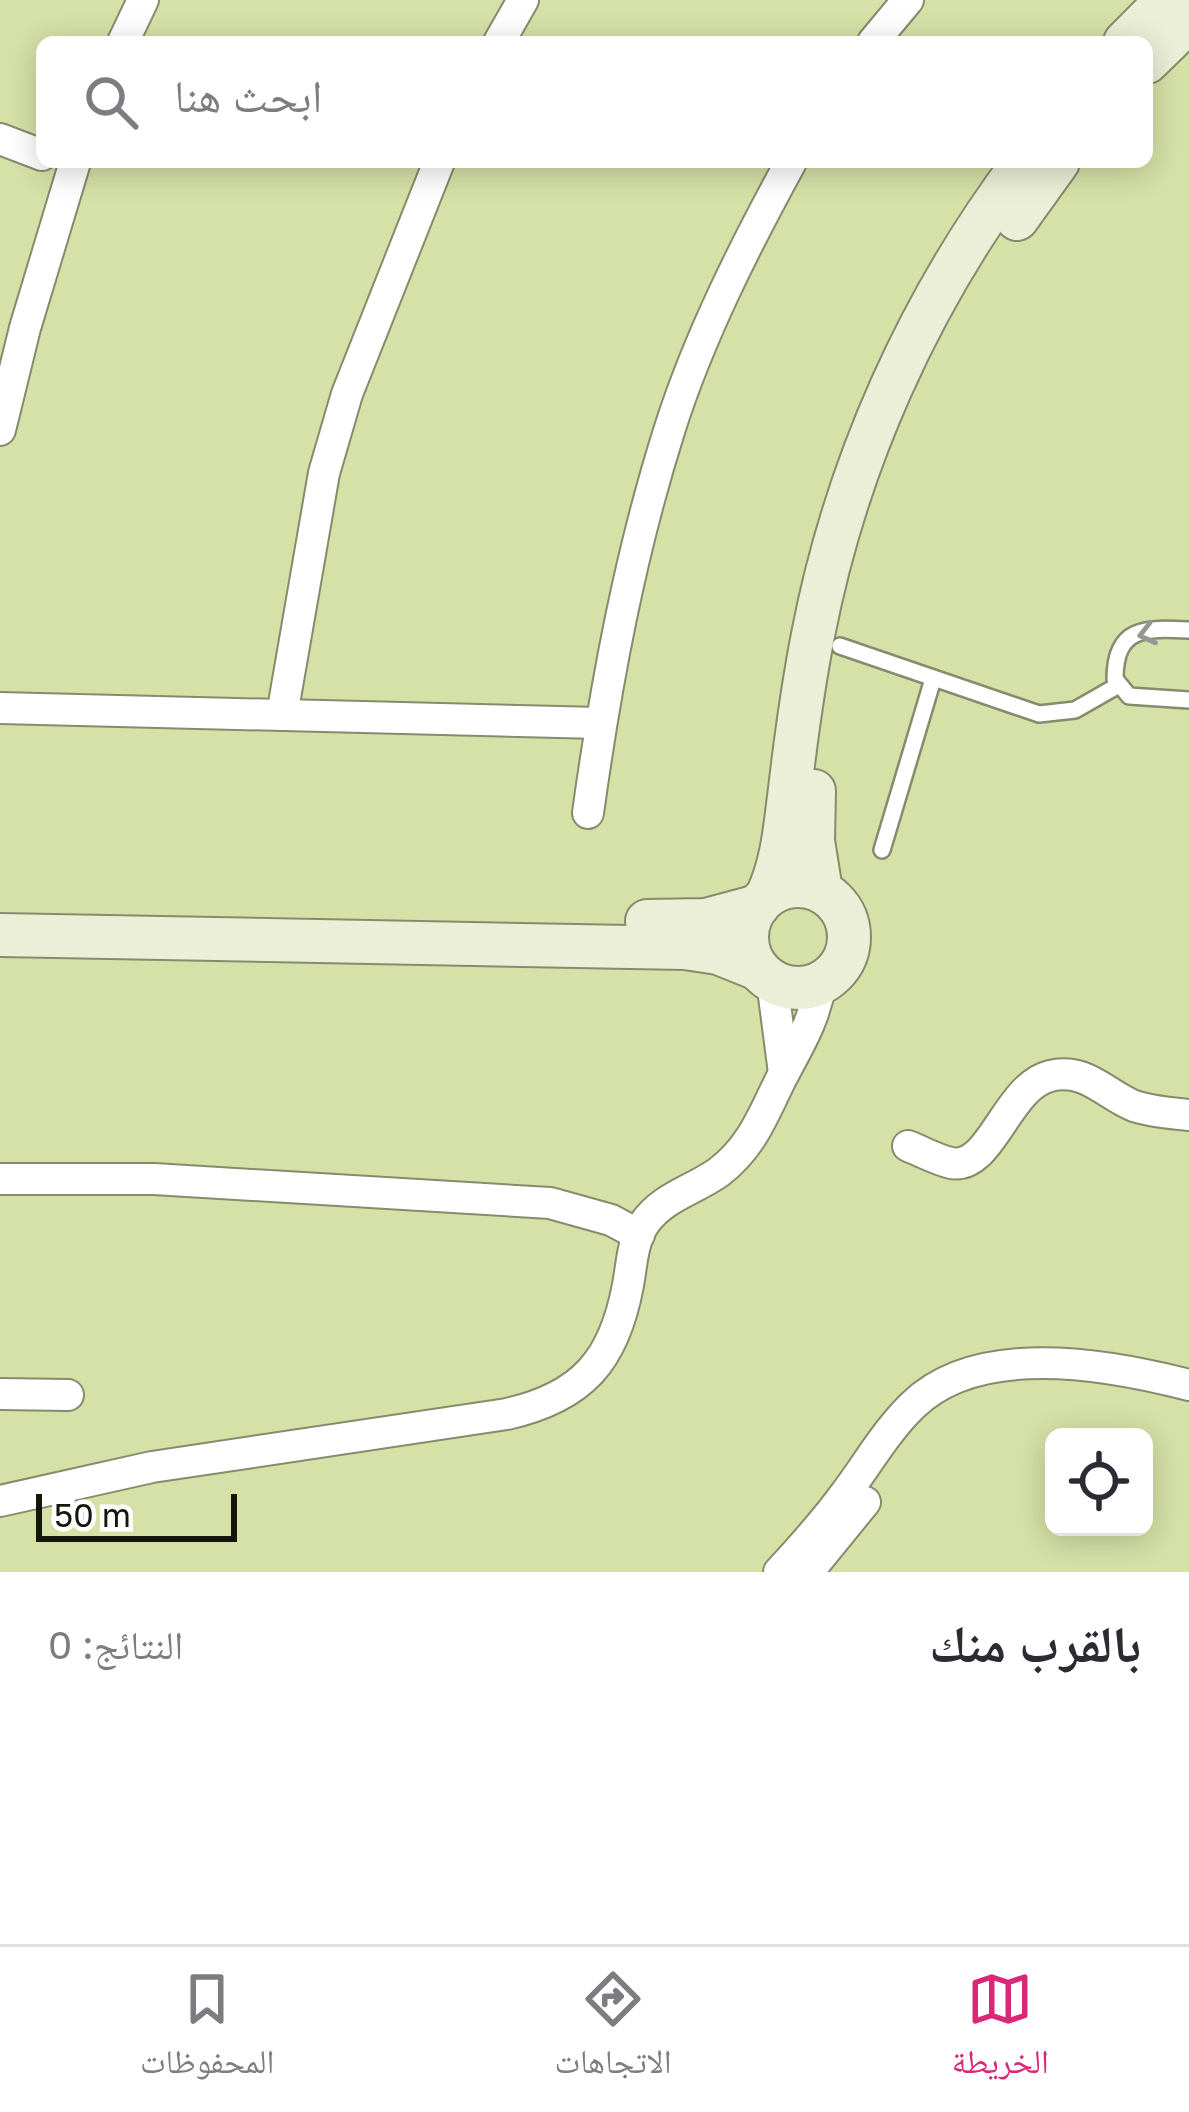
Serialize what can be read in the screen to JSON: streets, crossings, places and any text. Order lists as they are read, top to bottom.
{
  "scale_bar": "50 m",
  "page": {
    "search": "ابحث هنا",
    "scale": "50 m",
    "heading": ["بالقرب منك", "النتائج: 0"],
    "nav": ["الخريطة", "الاتجاهات", "المحفوظات"]
  }
}
